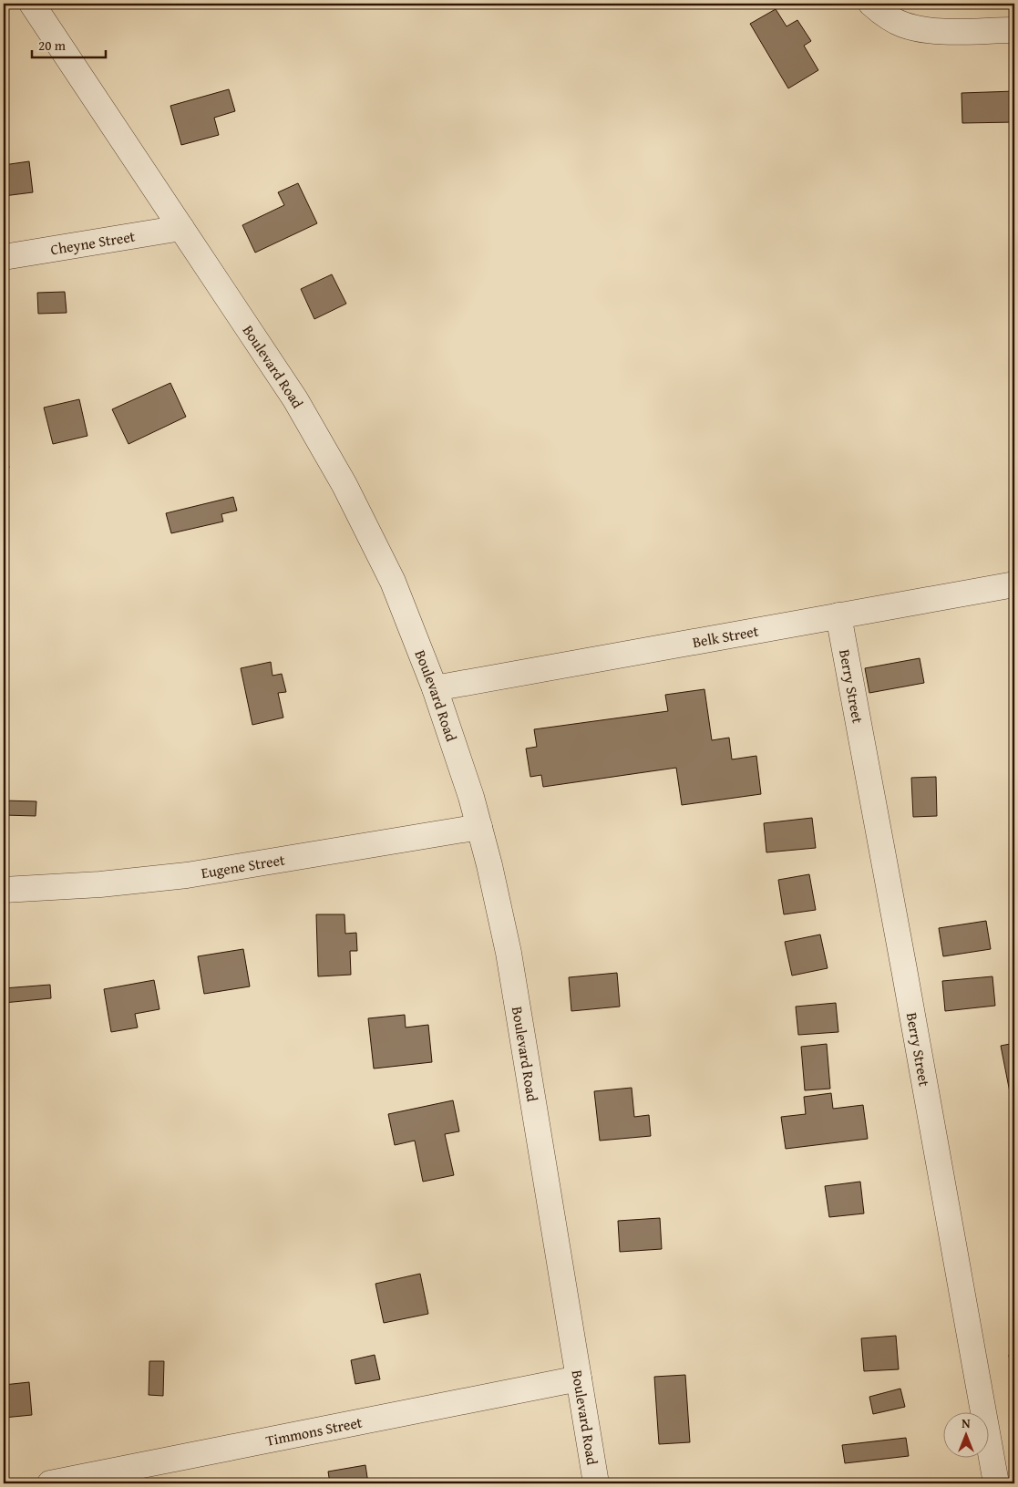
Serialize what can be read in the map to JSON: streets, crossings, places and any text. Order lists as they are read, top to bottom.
{
  "streets": {
    "street": [
      "Cheyne Street",
      "Boulevard Road",
      "Belk Street",
      "Berry Street",
      "Eugene Street",
      "Timmons Street"
    ]
  },
  "crossings": [
    ["Cheyne Street", "Boulevard Road"],
    ["Boulevard Road", "Belk Street"],
    ["Boulevard Road", "Eugene Street"],
    ["Boulevard Road", "Timmons Street"],
    ["Belk Street", "Berry Street"]
  ],
  "scale_bar": "20 m",
  "north": "top"
}
